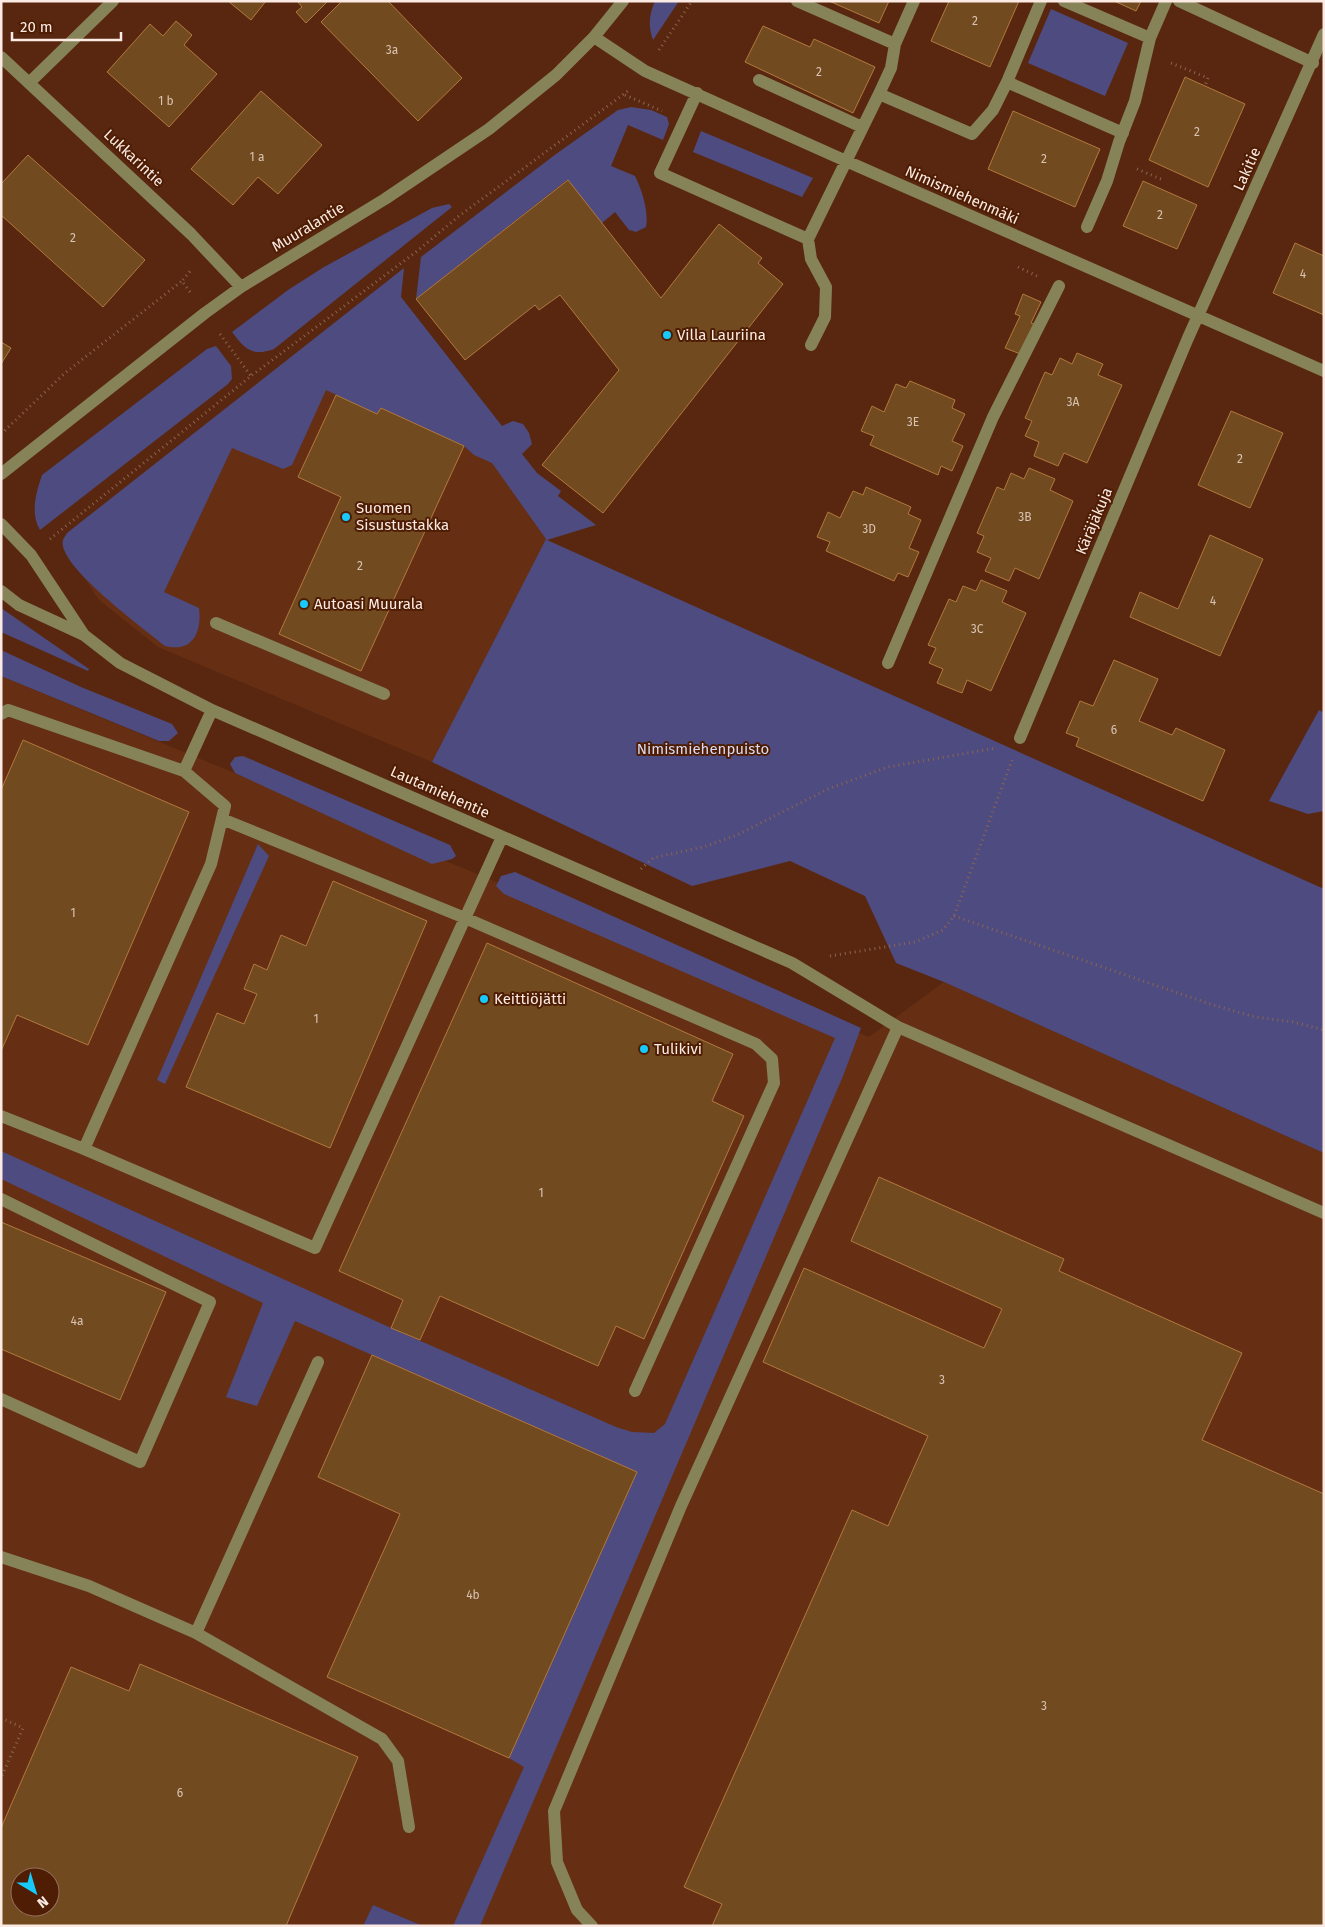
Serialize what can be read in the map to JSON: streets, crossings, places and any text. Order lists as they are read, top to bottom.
{
  "streets": {
    "street": [
      "Lukkarintie",
      "Lakitie",
      "Nimismiehenmäki",
      "Muuralantie",
      "Käräjäkuja",
      "Lautamiehentie"
    ]
  },
  "crossings": [
    ["Lukkarintie", "Muuralantie"],
    ["Lakitie", "Nimismiehenmäki"],
    ["Lakitie", "Käräjäkuja"],
    ["Nimismiehenmäki", "Muuralantie"],
    ["Nimismiehenmäki", "Käräjäkuja"]
  ],
  "parks": ["Nimismiehenpuisto"],
  "places": [
    "Villa Lauriina",
    "Suomen Sisustustakka",
    "Autoasi Muurala",
    "Keittiöjätti",
    "Tulikivi"
  ],
  "house_numbers": [
    "2",
    "3a",
    "2",
    "1 b",
    "2",
    "1 a",
    "2",
    "2",
    "2",
    "4",
    "3A",
    "3E",
    "2",
    "3B",
    "3D",
    "2",
    "4",
    "3C",
    "6",
    "1",
    "1",
    "1",
    "4a",
    "3",
    "4b",
    "3",
    "6"
  ],
  "scale_bar": "20 m",
  "north": "bottom right"
}
